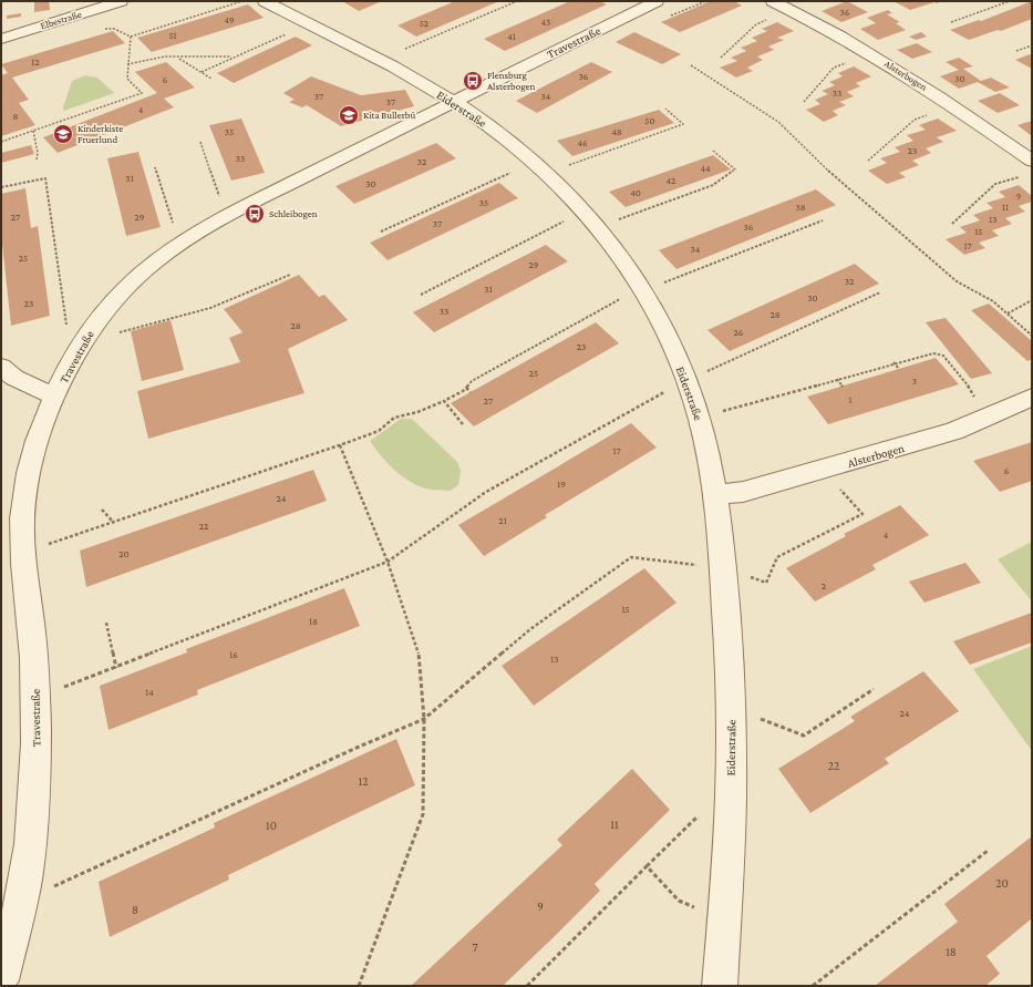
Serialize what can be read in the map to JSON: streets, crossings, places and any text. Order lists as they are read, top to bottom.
{
  "streets": {
    "street": [
      "Elbestraße",
      "Travestraße",
      "Alsterbogen",
      "Eiderstraße"
    ]
  },
  "crossings": [
    ["Travestraße", "Eiderstraße"],
    ["Alsterbogen", "Eiderstraße"]
  ],
  "places": {
    "bus stop": ["Flensburg Alsterbogen", "Schleibogen"],
    "school or university": ["Kita Bullerbü", "Kinderkiste Fruerlund"]
  },
  "house_numbers": [
    "36",
    "49",
    "43",
    "52",
    "51",
    "41",
    "12",
    "36",
    "30",
    "6",
    "33",
    "37",
    "34",
    "37",
    "4",
    "8",
    "50",
    "35",
    "48",
    "46",
    "23",
    "33",
    "32",
    "44",
    "31",
    "42",
    "30",
    "40",
    "9",
    "35",
    "38",
    "11",
    "27",
    "29",
    "13",
    "37",
    "36",
    "15",
    "17",
    "34",
    "25",
    "29",
    "32",
    "31",
    "30",
    "23",
    "33",
    "28",
    "28",
    "26",
    "23",
    "25",
    "3",
    "1",
    "27",
    "17",
    "6",
    "19",
    "24",
    "21",
    "22",
    "4",
    "20",
    "2",
    "15",
    "18",
    "16",
    "13",
    "14",
    "24",
    "22",
    "12",
    "11",
    "10",
    "20",
    "9",
    "8",
    "7",
    "18"
  ]
}
